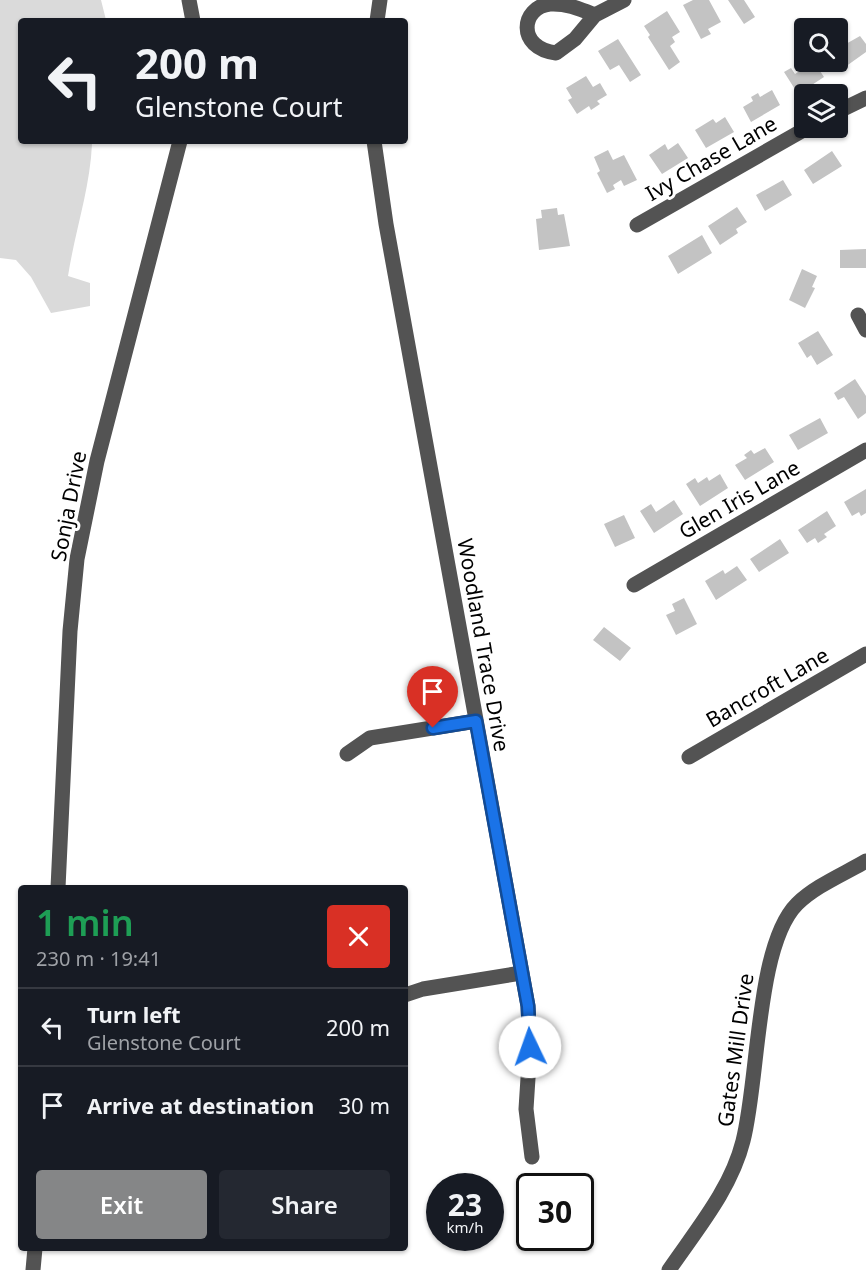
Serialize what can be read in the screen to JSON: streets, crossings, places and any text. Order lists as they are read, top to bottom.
{
  "streets": {
    "street": [
      "Ivy Chase Lane",
      "Glen Iris Lane",
      "Sonja Drive",
      "Woodland Trace Drive",
      "Bancroft Lane",
      "Gates Mill Drive"
    ]
  },
  "page": {
    "turn": ["200 m", "Glenstone Court"],
    "heading": ["1 min", "230 m · 19:41"],
    "list": [
      {
        "name": "Turn left",
        "note": "Glenstone Court",
        "value": "200 m"
      },
      {
        "name": "Arrive at destination",
        "value": "30 m"
      }
    ],
    "buttons": ["Exit", "Share"],
    "speed": "23 km/h",
    "limit": "30"
  }
}
